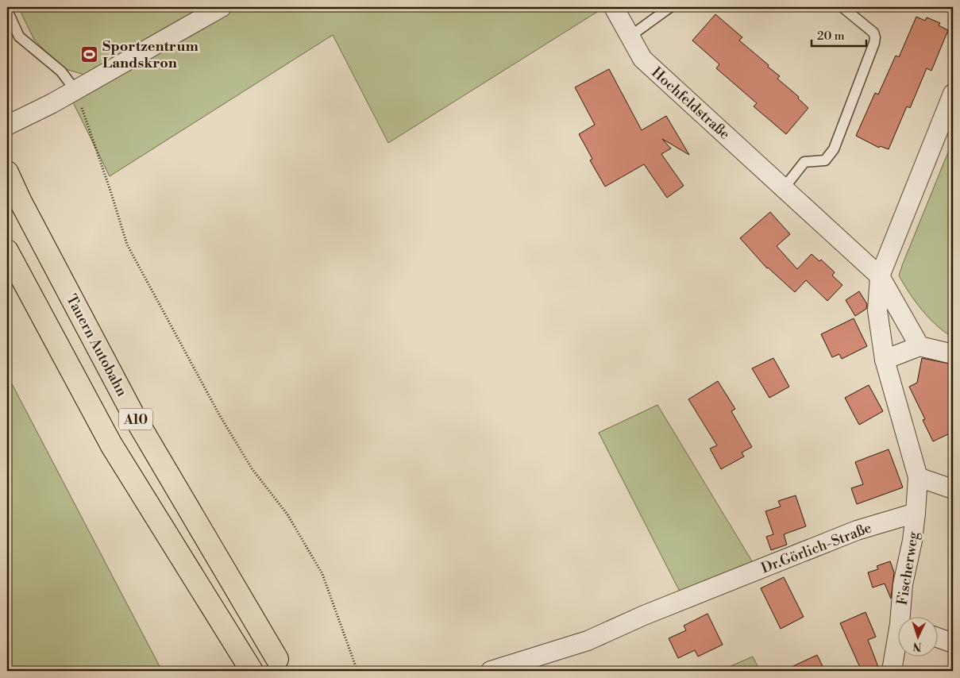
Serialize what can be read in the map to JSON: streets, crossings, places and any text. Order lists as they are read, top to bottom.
{
  "streets": {
    "highway": ["Tauern Autobahn", "A10"],
    "street": ["Hochfeldstraße", "Dr.Görlich-Straße", "Fischerweg"]
  },
  "crossings": [
    ["Dr.Görlich-Straße", "Fischerweg"]
  ],
  "places": {
    "sports": ["Sportzentrum Landskron"]
  },
  "scale_bar": "20 m",
  "north": "bottom"
}
